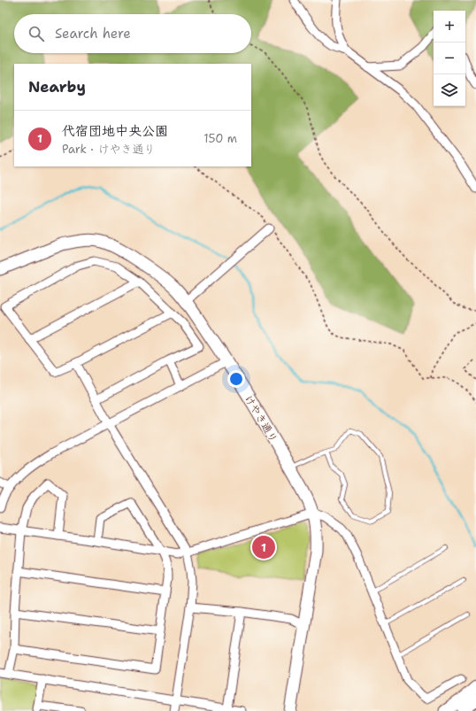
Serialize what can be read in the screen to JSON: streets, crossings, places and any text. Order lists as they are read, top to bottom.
{
  "streets": {
    "street": ["けやき通り"]
  },
  "page": {
    "map_buttons": ["+", "−"],
    "search": "Search here",
    "heading": "Nearby",
    "list": [
      {
        "mark": "1",
        "name": "代宿団地中央公園",
        "note": "Park · けやき通り",
        "value": "150 m"
      }
    ],
    "pins": "1"
  }
}
